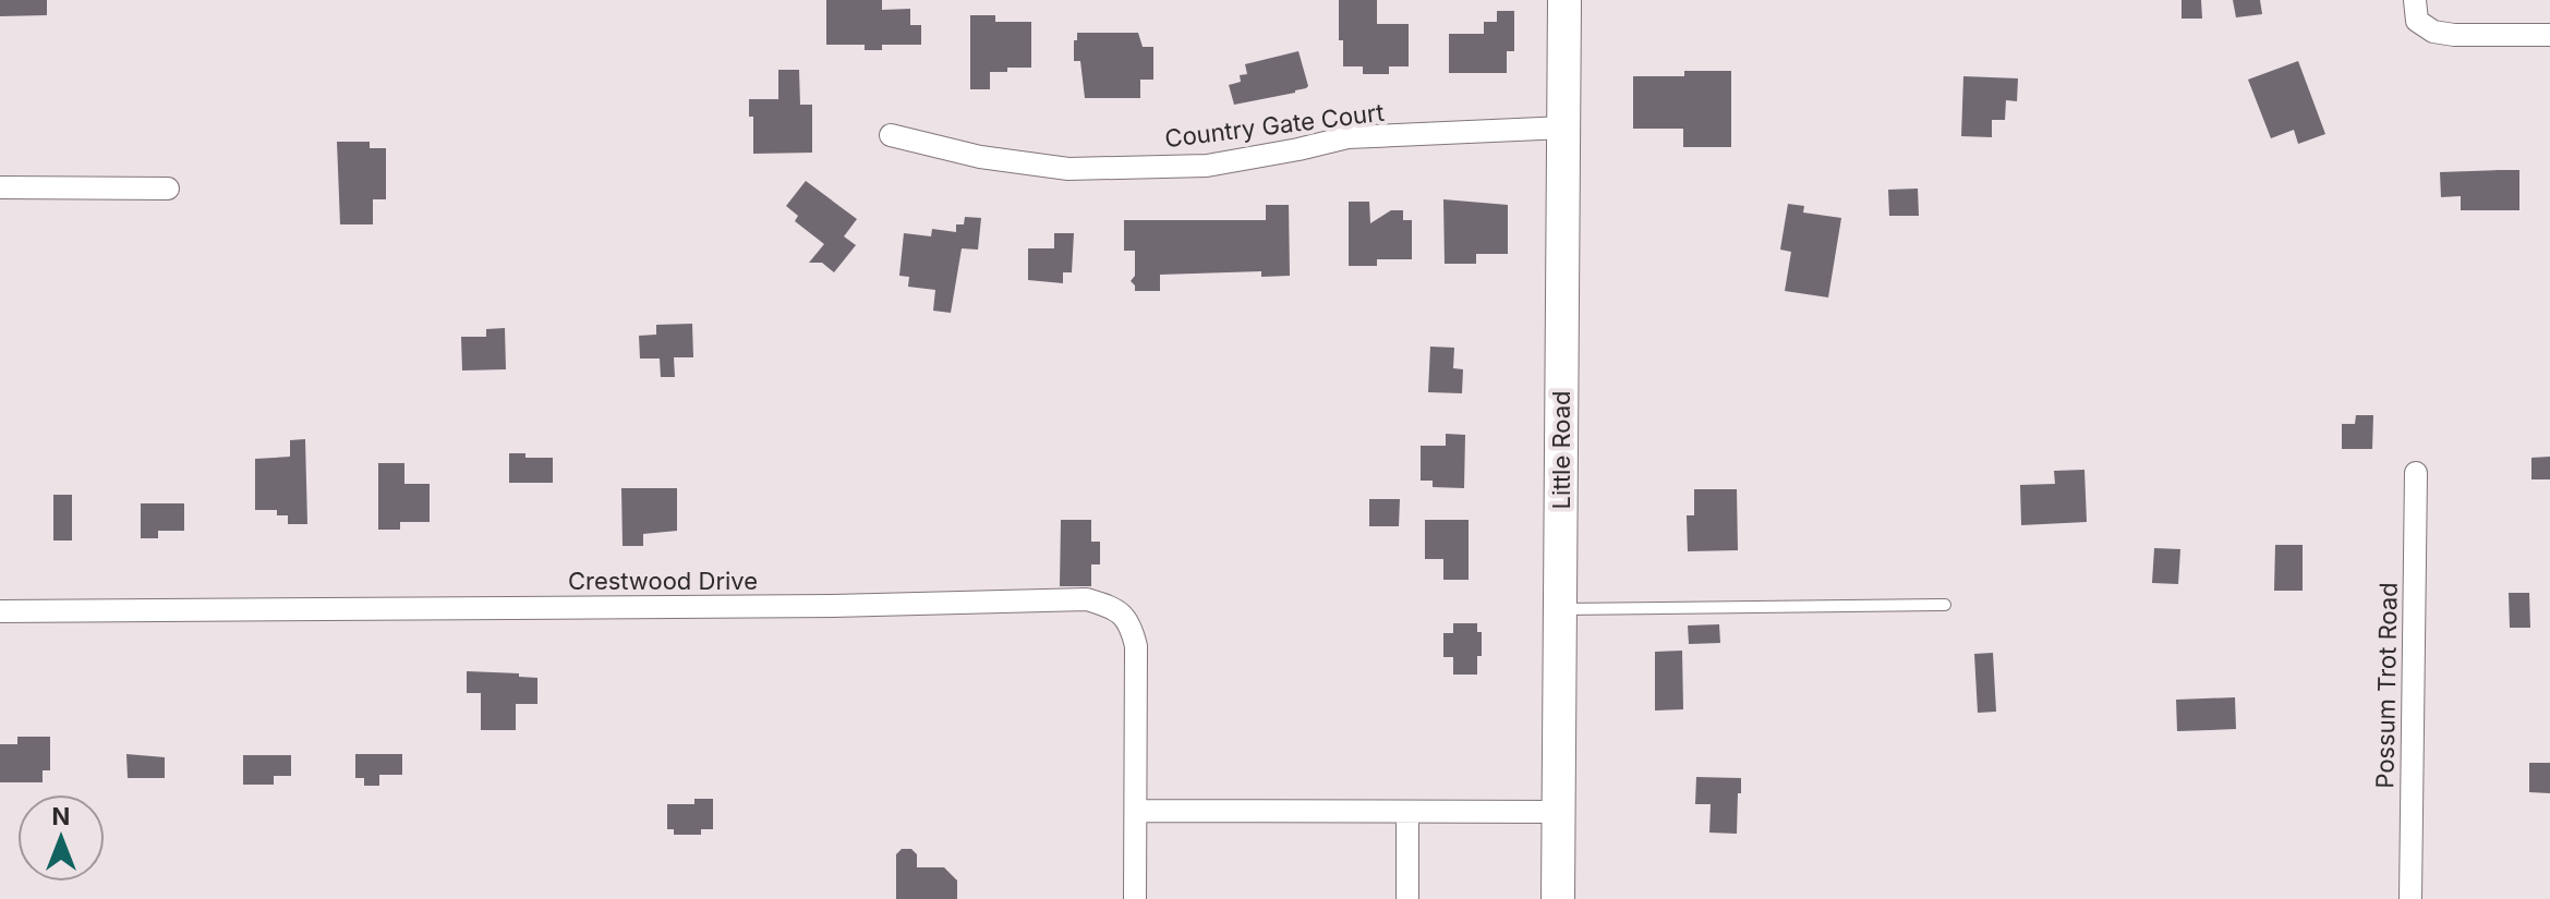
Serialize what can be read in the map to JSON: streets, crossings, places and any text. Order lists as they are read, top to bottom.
{
  "streets": {
    "street": [
      "Country Gate Court",
      "Little Road",
      "Crestwood Drive",
      "Possum Trot Road"
    ]
  },
  "crossings": [
    ["Country Gate Court", "Little Road"]
  ],
  "north": "top"
}
